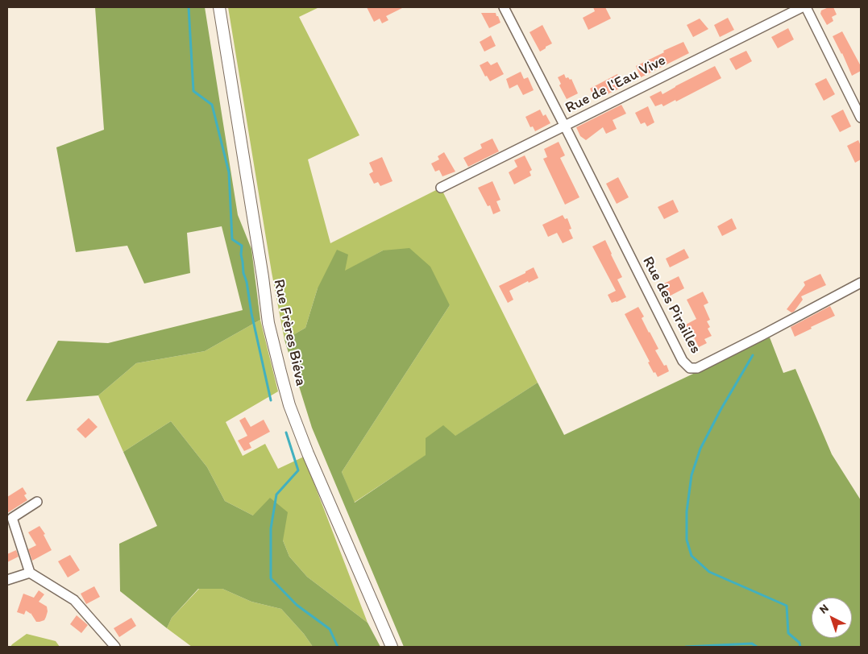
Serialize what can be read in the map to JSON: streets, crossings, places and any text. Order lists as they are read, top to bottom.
{
  "streets": {
    "street": ["Rue de l'Eau Vive", "Rue des Pirailles", "Rue Frères Biéva"]
  },
  "crossings": [
    ["Rue de l'Eau Vive", "Rue des Pirailles"]
  ],
  "north": "top left"
}
